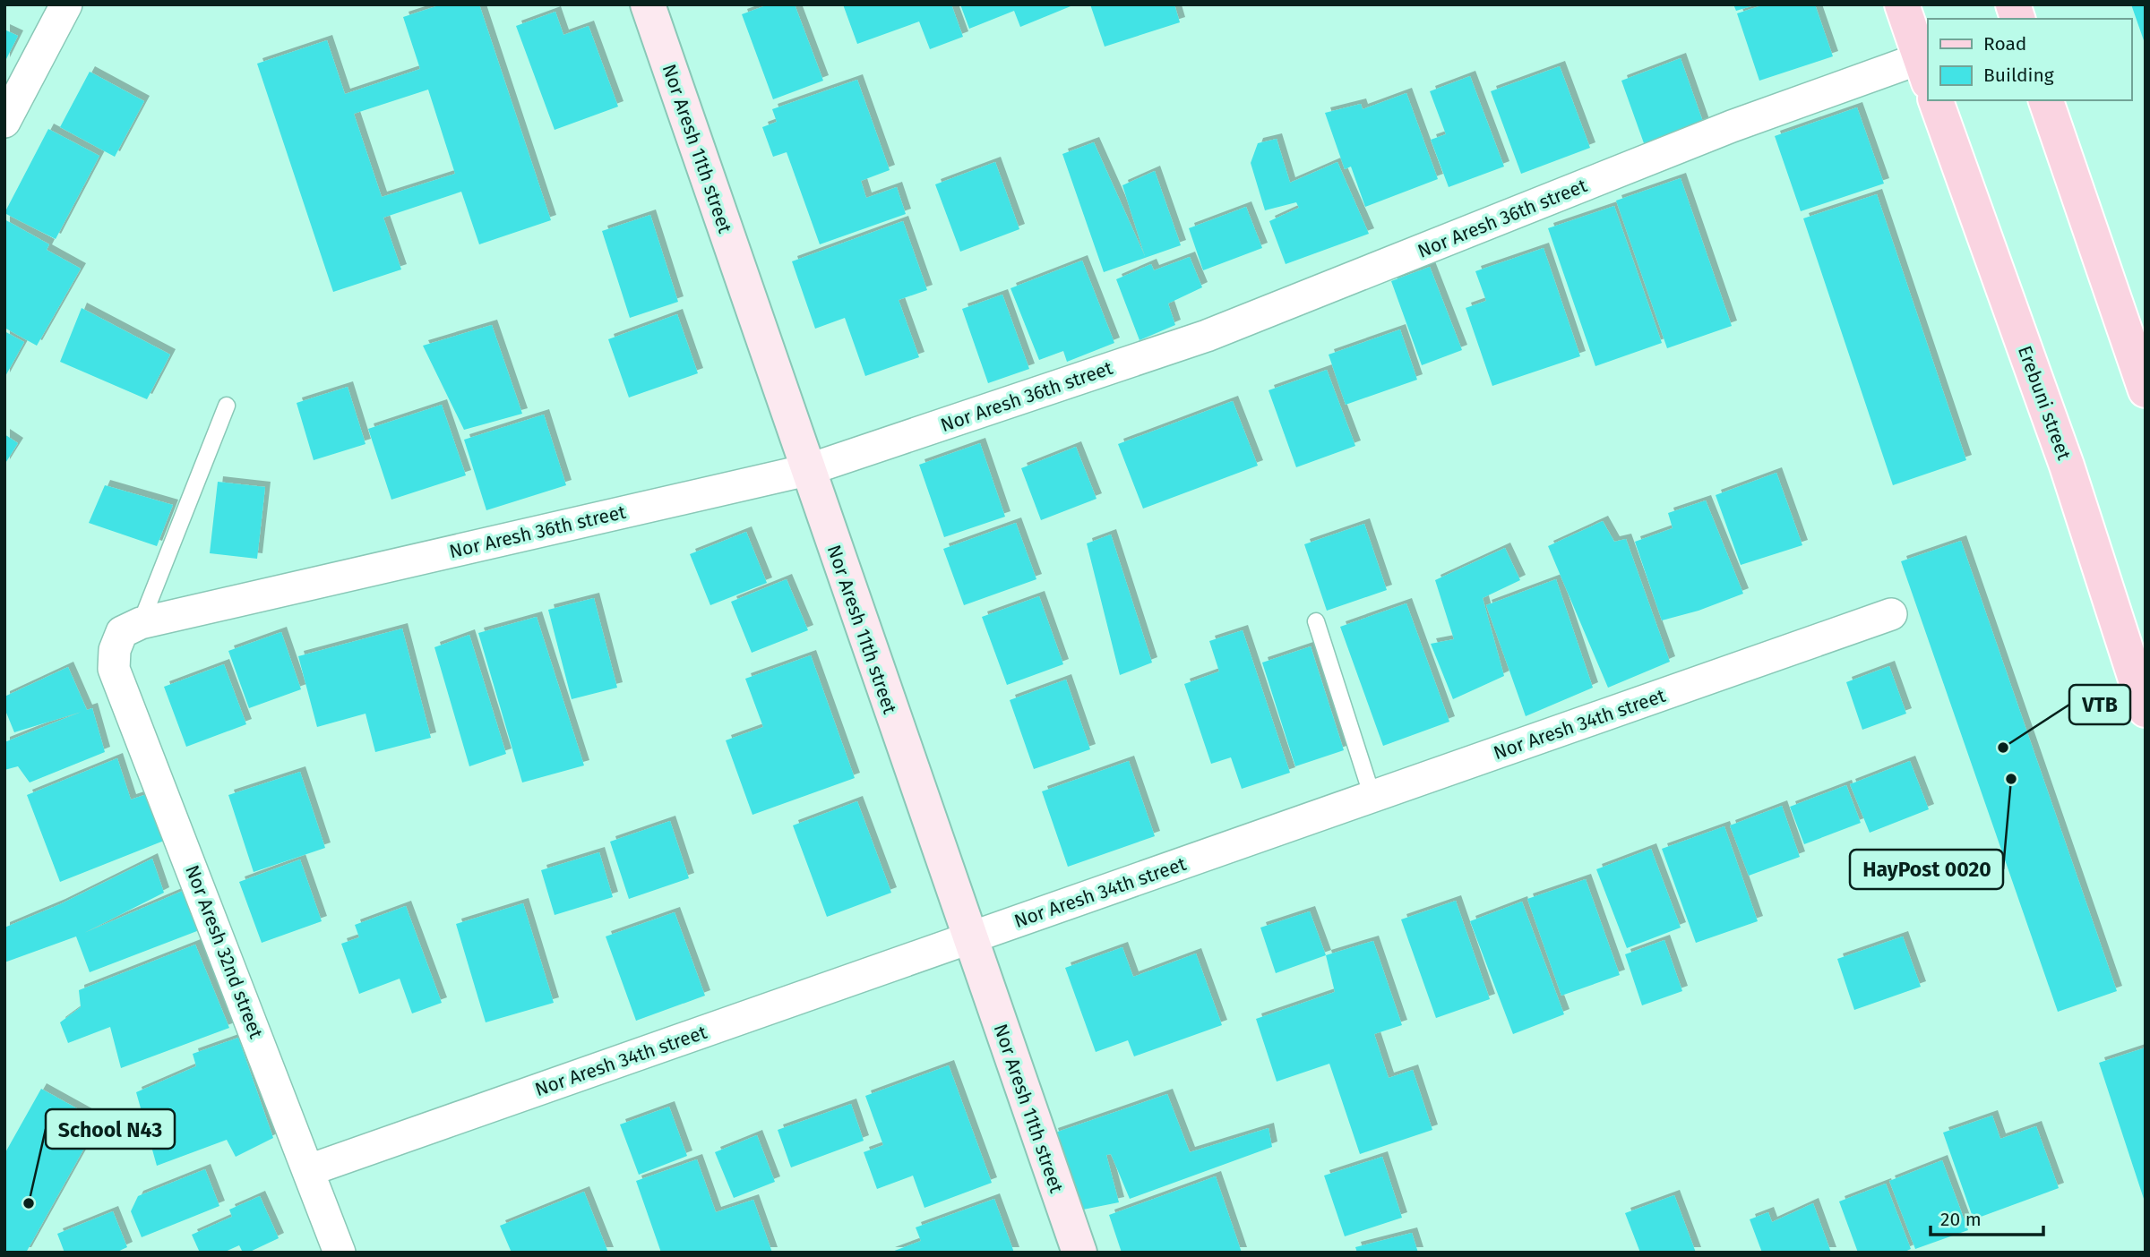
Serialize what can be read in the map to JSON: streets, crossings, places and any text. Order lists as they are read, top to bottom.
{
  "streets": {
    "main road": ["Erebuni street"],
    "street": [
      "Nor Aresh 11th street",
      "Nor Aresh 36th street",
      "Nor Aresh 34th street",
      "Nor Aresh 32nd street"
    ]
  },
  "crossings": [
    ["Nor Aresh 11th street", "Nor Aresh 36th street"],
    ["Nor Aresh 11th street", "Nor Aresh 34th street"],
    ["Nor Aresh 36th street", "Nor Aresh 32nd street"],
    ["Nor Aresh 34th street", "Nor Aresh 32nd street"]
  ],
  "places": ["VTB", "HayPost 0020", "School N43"],
  "legend": ["Road", "Building"],
  "scale_bar": "20 m"
}
